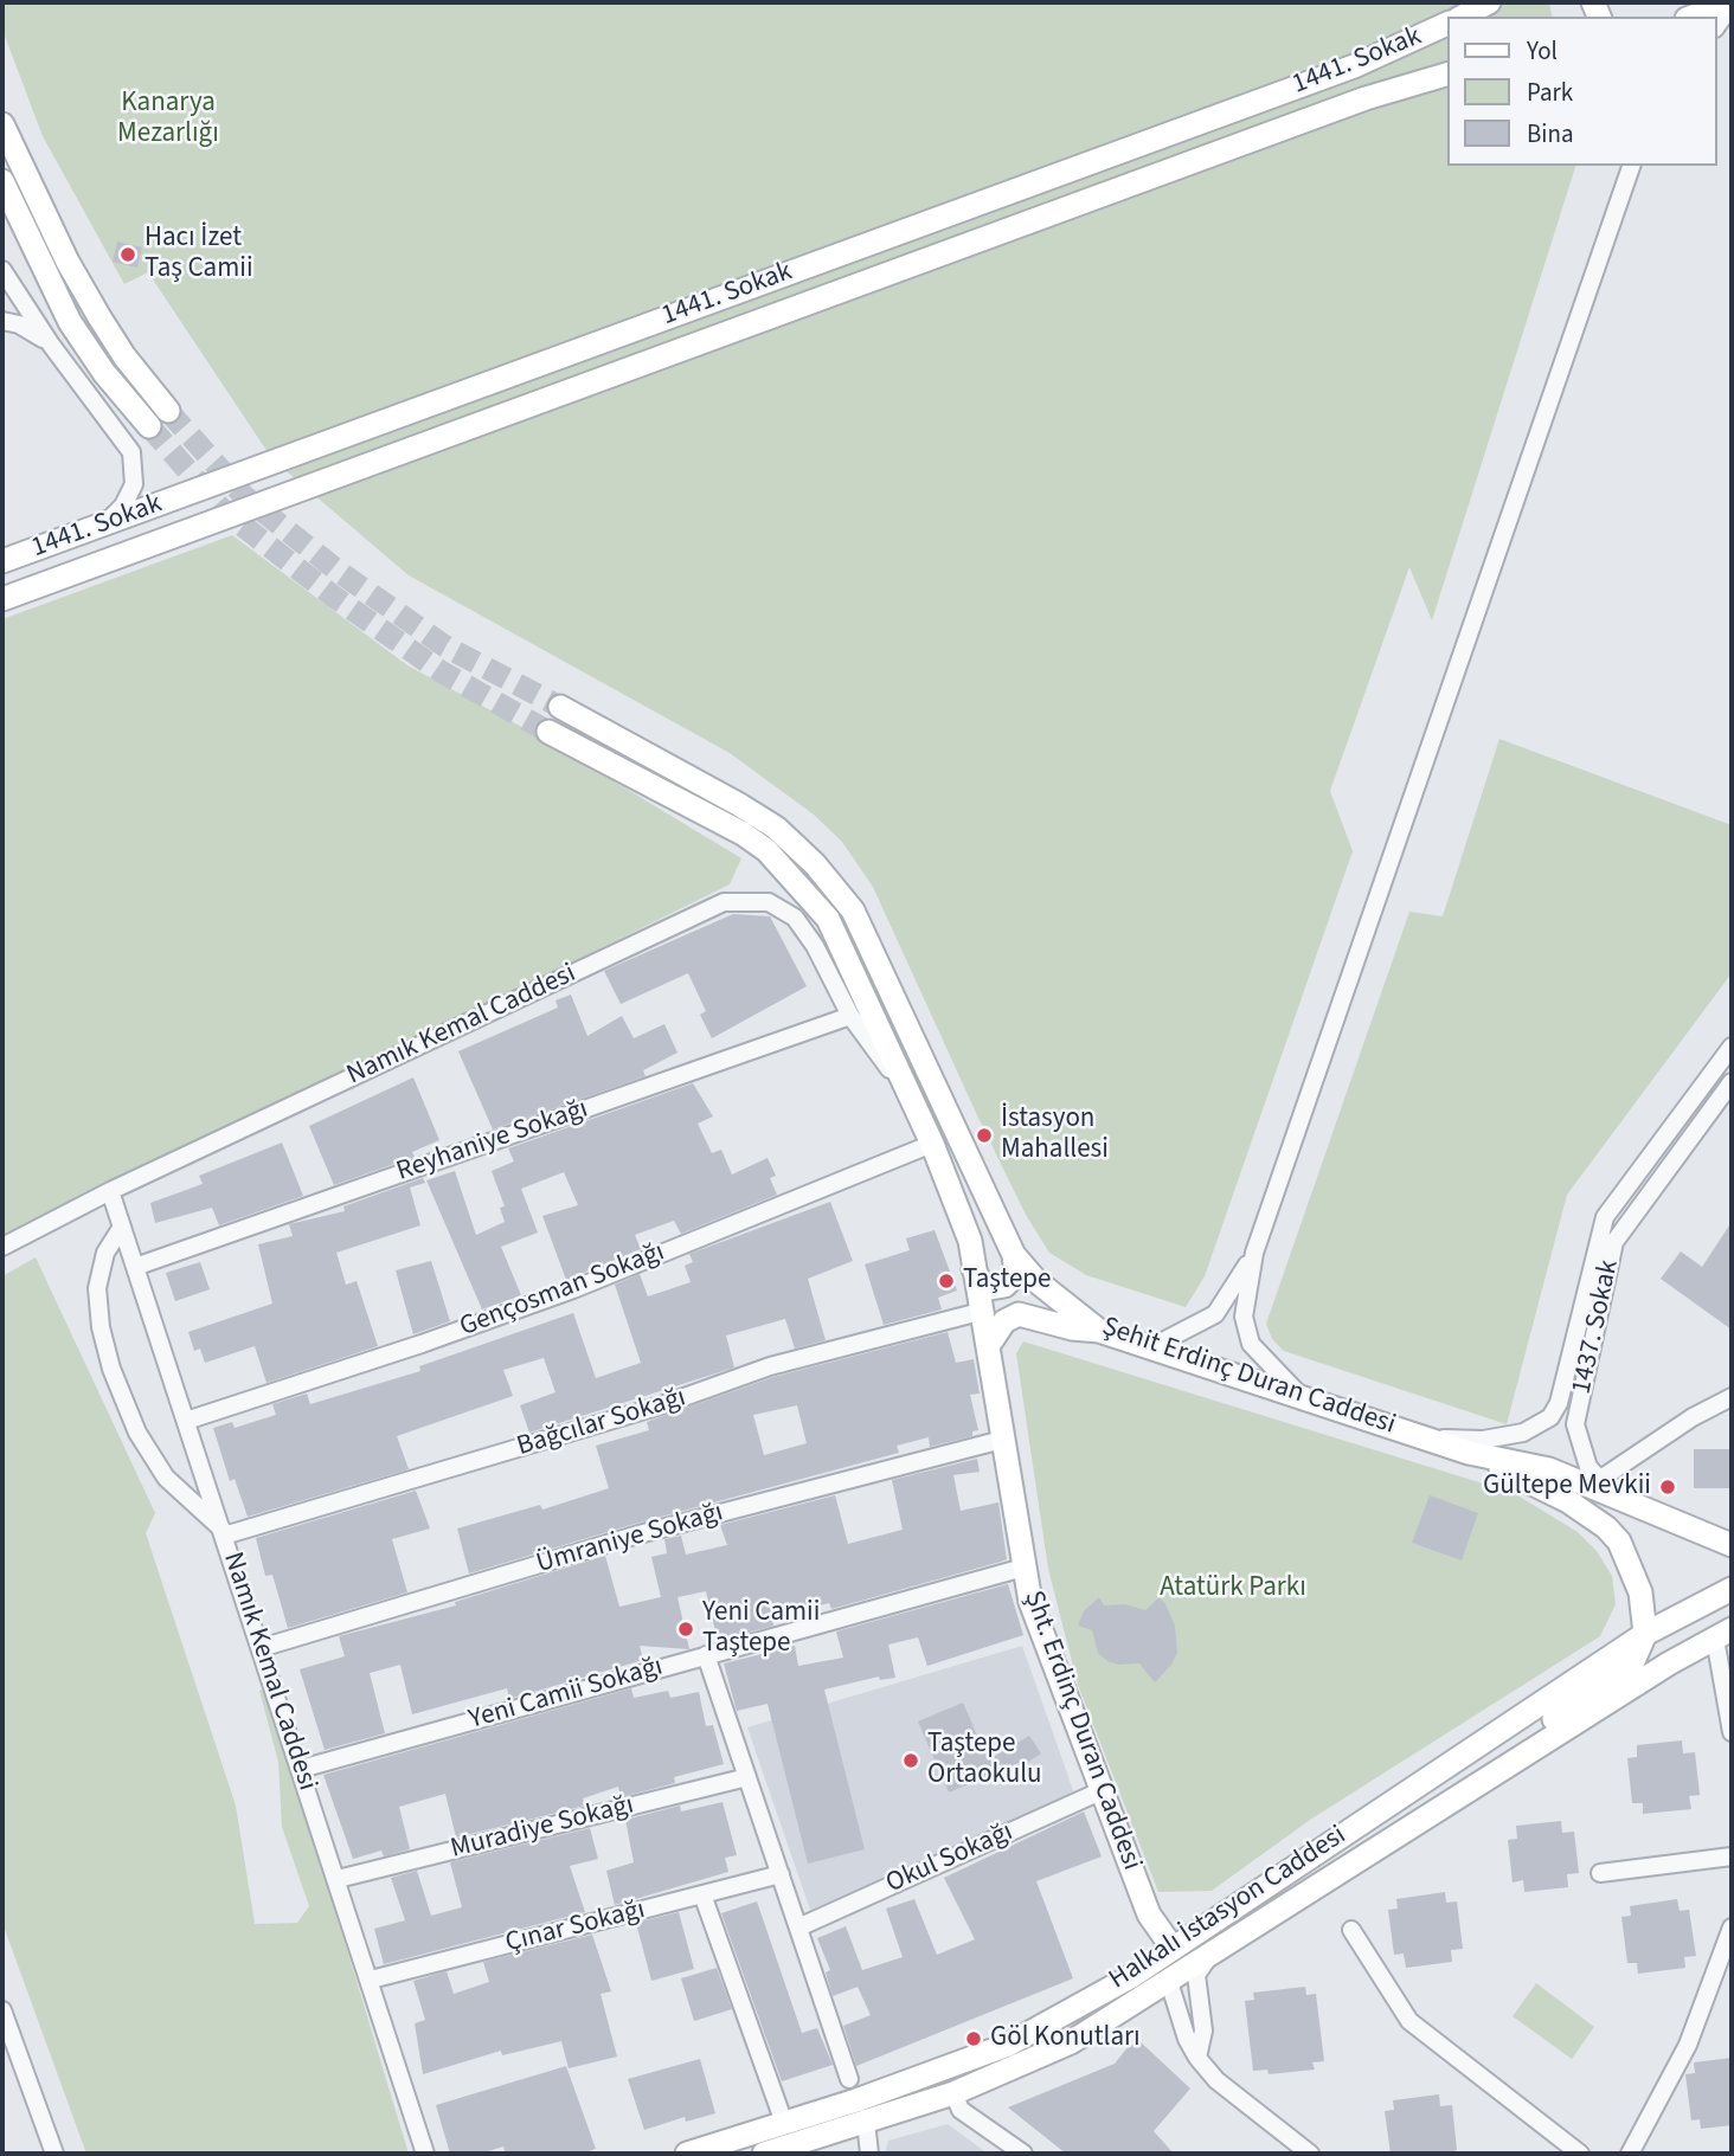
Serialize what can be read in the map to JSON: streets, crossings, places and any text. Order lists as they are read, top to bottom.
{
  "streets": {
    "main road": [
      "1441. Sokak",
      "Şehit Erdinç Duran Caddesi",
      "Şht. Erdinç Duran Caddesi",
      "Halkalı İstasyon Caddesi"
    ],
    "street": [
      "Namık Kemal Caddesi",
      "Reyhaniye Sokağı",
      "Gençosman Sokağı",
      "1437. Sokak",
      "Bağcılar Sokağı",
      "Ümraniye Sokağı",
      "Yeni Camii Sokağı",
      "Muradiye Sokağı",
      "Okul Sokağı",
      "Çınar Sokağı"
    ]
  },
  "crossings": [
    ["Namık Kemal Caddesi", "Reyhaniye Sokağı"],
    ["Namık Kemal Caddesi", "Gençosman Sokağı"],
    ["Namık Kemal Caddesi", "Bağcılar Sokağı"],
    ["Namık Kemal Caddesi", "Ümraniye Sokağı"],
    ["Namık Kemal Caddesi", "Yeni Camii Sokağı"],
    ["Namık Kemal Caddesi", "Muradiye Sokağı"],
    ["Namık Kemal Caddesi", "Çınar Sokağı"],
    ["1437. Sokak", "Şehit Erdinç Duran Caddesi"],
    ["Bağcılar Sokağı", "Şht. Erdinç Duran Caddesi"],
    ["Ümraniye Sokağı", "Şht. Erdinç Duran Caddesi"],
    ["Yeni Camii Sokağı", "Şht. Erdinç Duran Caddesi"],
    ["Şht. Erdinç Duran Caddesi", "Okul Sokağı"],
    ["Şht. Erdinç Duran Caddesi", "Halkalı İstasyon Caddesi"]
  ],
  "parks": ["Kanarya Mezarlığı", "Atatürk Parkı"],
  "places": [
    "Hacı İzet Taş Camii",
    "İstasyon Mahallesi",
    "Taştepe",
    "Gültepe Mevkii",
    "Yeni Camii Taştepe",
    "Taştepe Ortaokulu",
    "Göl Konutları"
  ],
  "legend": ["Yol", "Park", "Bina"]
}
